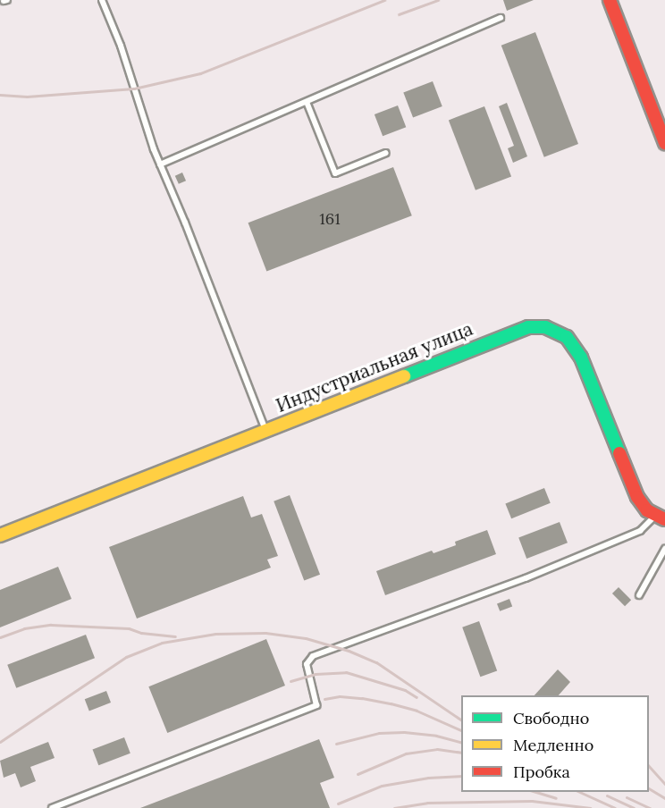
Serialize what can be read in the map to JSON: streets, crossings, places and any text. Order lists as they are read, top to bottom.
{
  "streets": {
    "street": ["Индустриальная улица"]
  },
  "house_numbers": ["161"],
  "legend": ["Свободно", "Медленно", "Пробка"]
}
